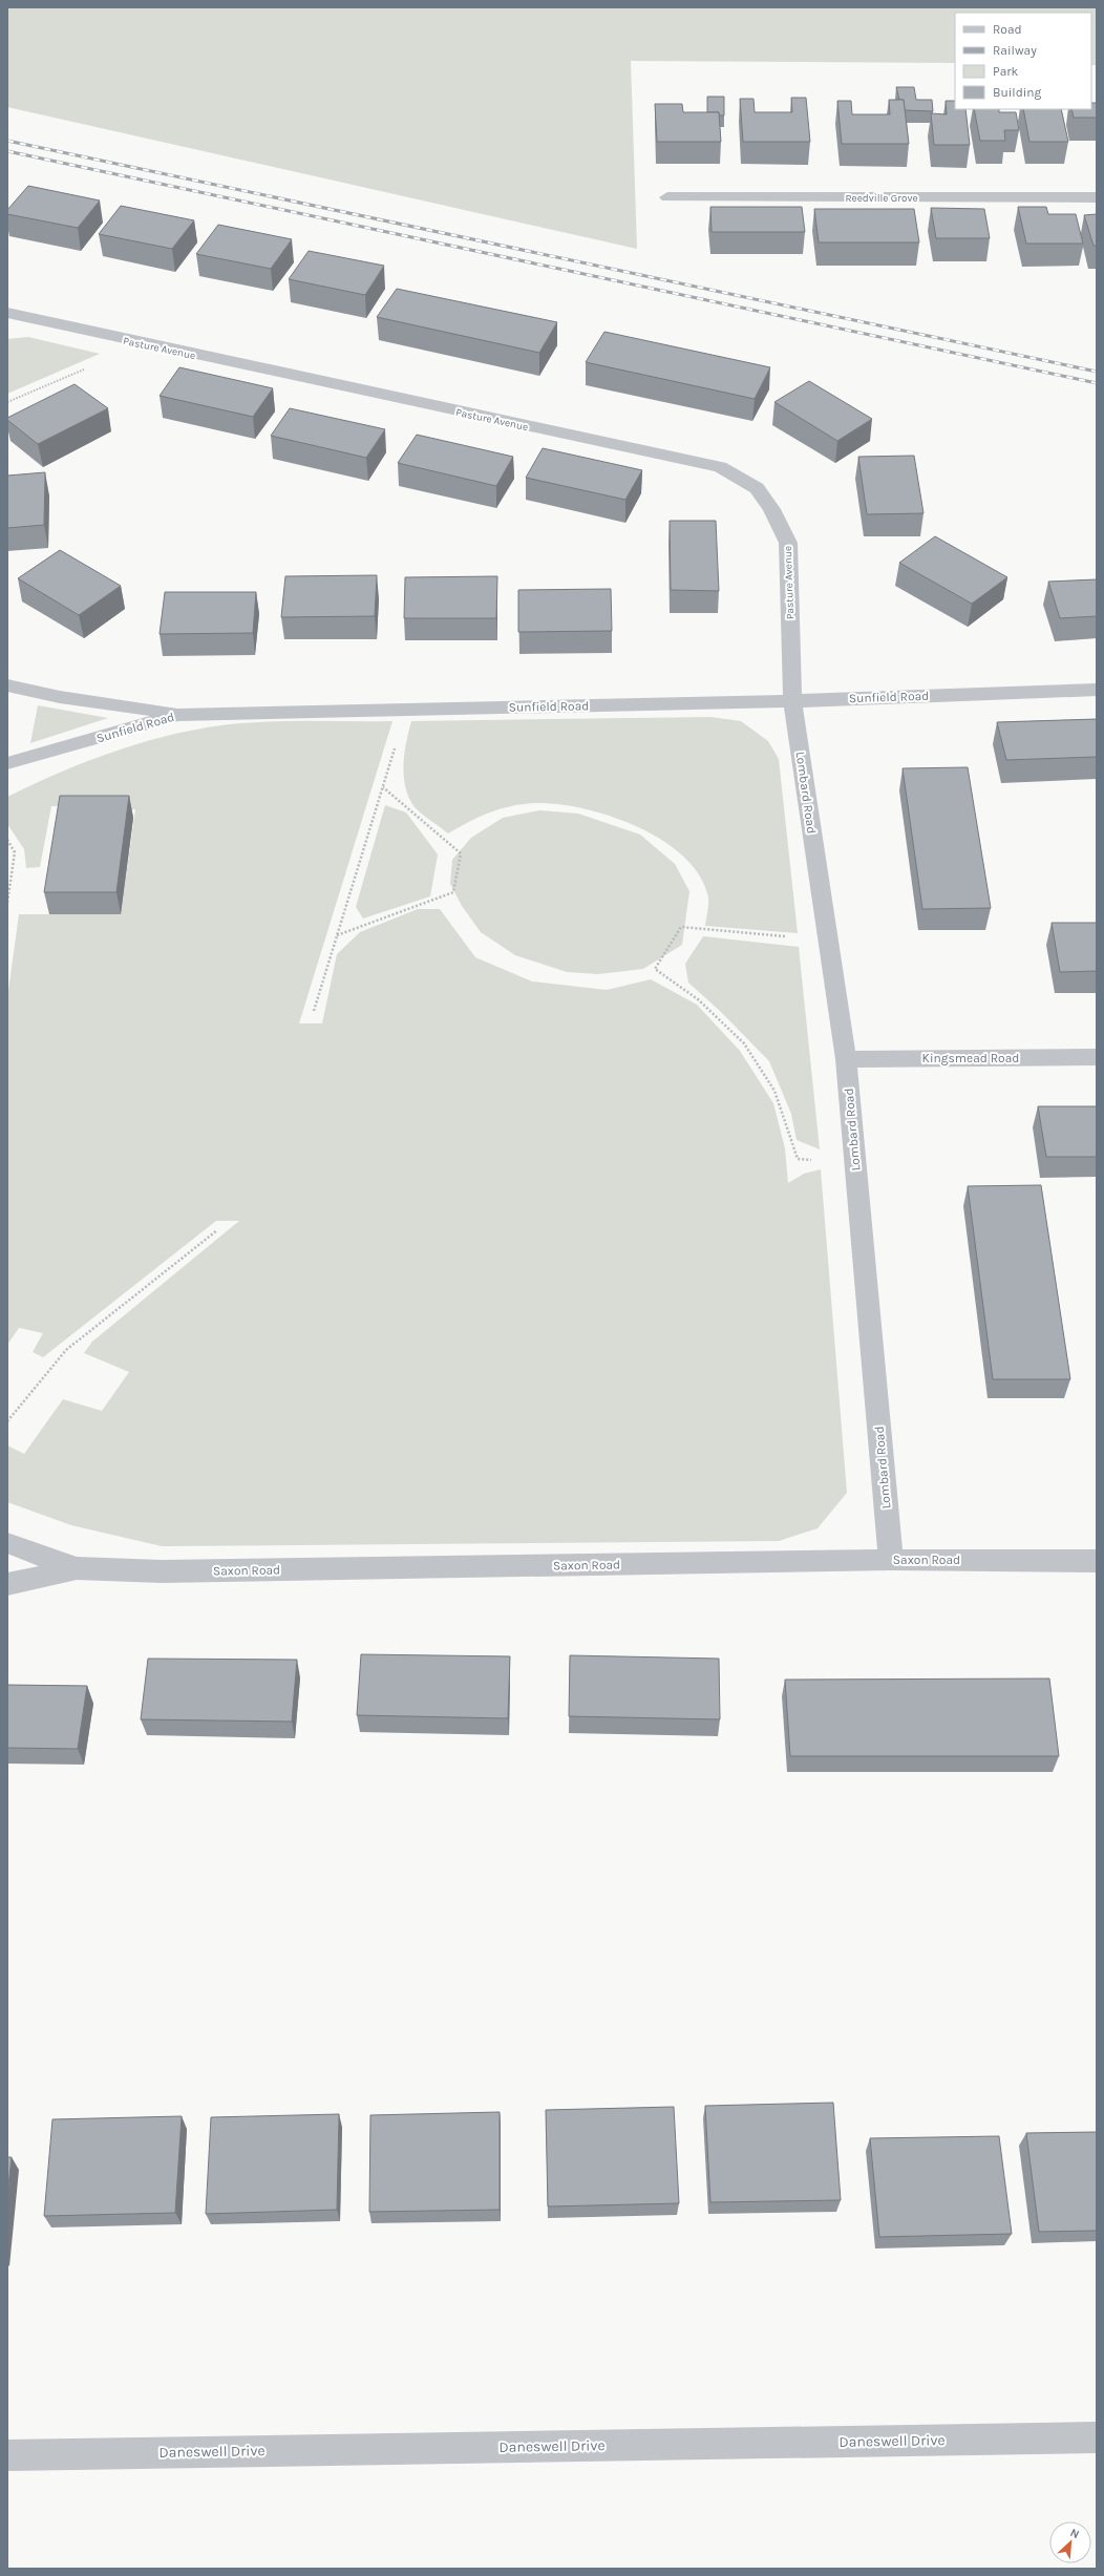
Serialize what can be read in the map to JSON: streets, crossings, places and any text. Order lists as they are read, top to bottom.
{
  "streets": {
    "street": [
      "Reedville Grove",
      "Pasture Avenue",
      "Sunfield Road",
      "Lombard Road",
      "Kingsmead Road",
      "Saxon Road",
      "Daneswell Drive"
    ]
  },
  "crossings": [
    ["Pasture Avenue", "Sunfield Road"],
    ["Pasture Avenue", "Lombard Road"],
    ["Sunfield Road", "Lombard Road"],
    ["Lombard Road", "Kingsmead Road"],
    ["Lombard Road", "Saxon Road"]
  ],
  "legend": [
    "Road",
    "Railway",
    "Park",
    "Building"
  ],
  "north": "top right"
}
